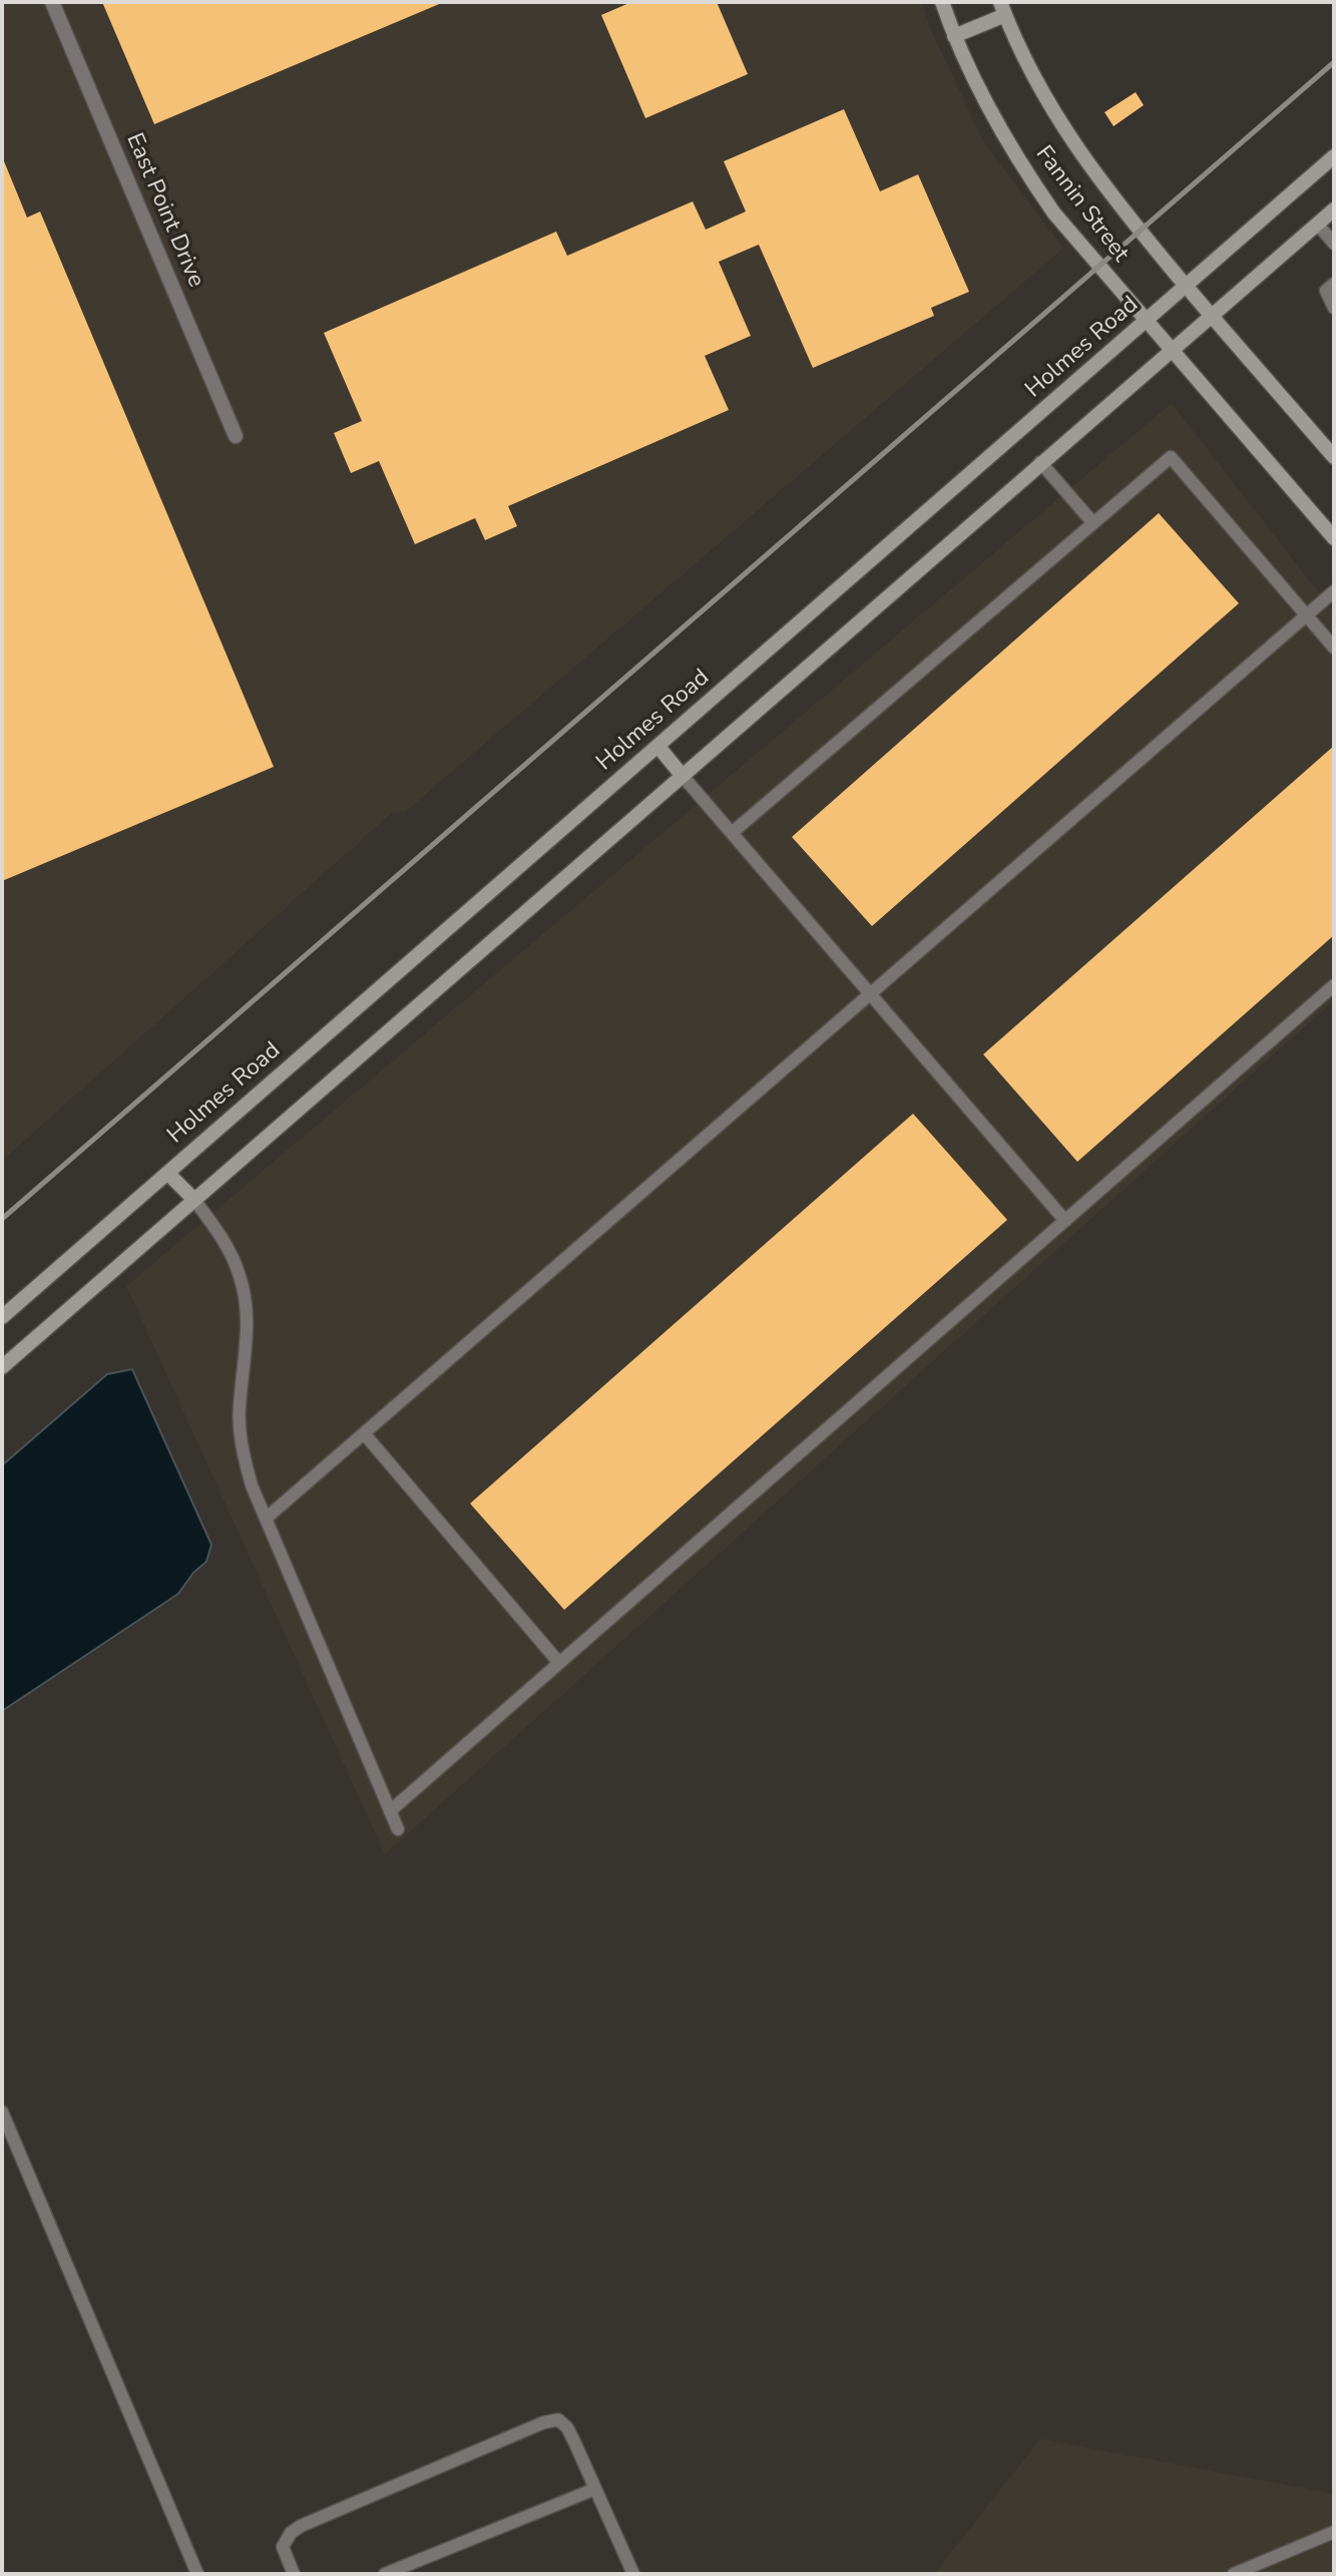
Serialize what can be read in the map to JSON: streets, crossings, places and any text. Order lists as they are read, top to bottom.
{
  "streets": {
    "main road": ["Fannin Street", "Holmes Road"],
    "street": ["East Point Drive"]
  },
  "crossings": [
    ["Fannin Street", "Holmes Road"]
  ]
}
